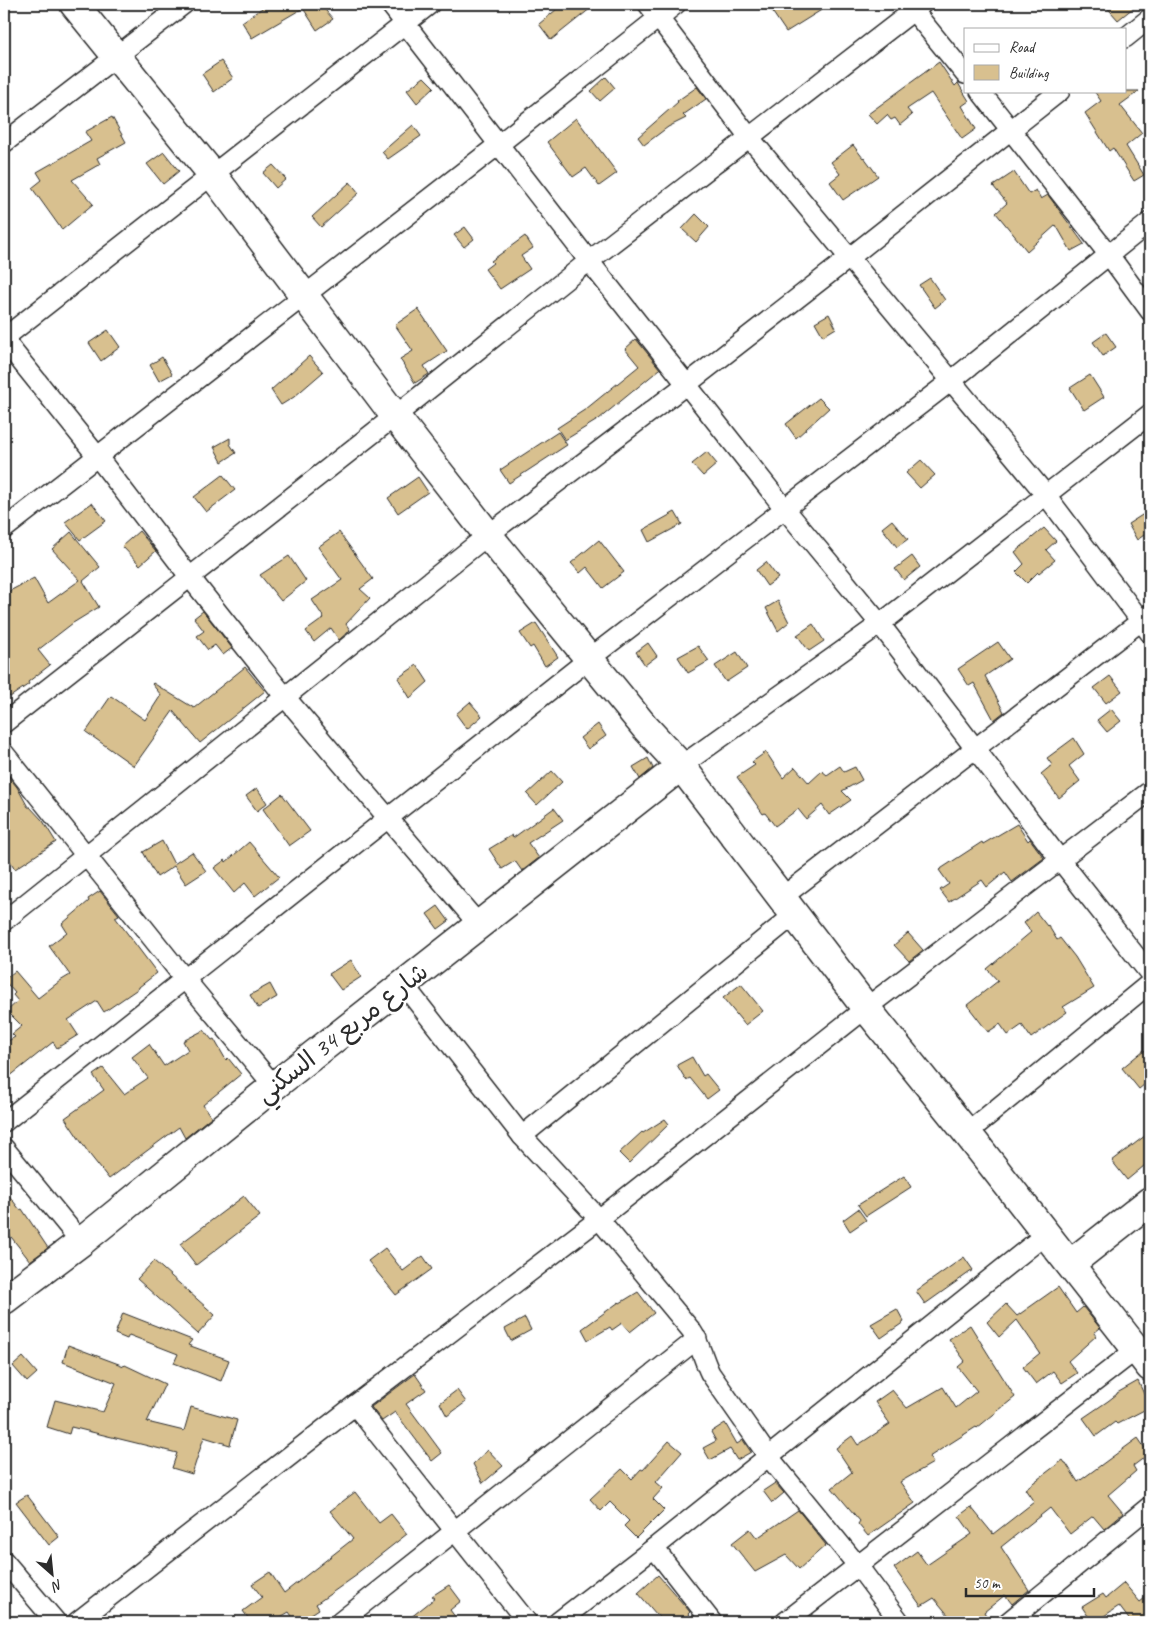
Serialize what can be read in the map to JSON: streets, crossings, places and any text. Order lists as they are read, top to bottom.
{
  "streets": {
    "street": ["شارع مربع 34 السكني"]
  },
  "legend": ["Road", "Building"],
  "scale_bar": "50 m",
  "north": "bottom right"
}
